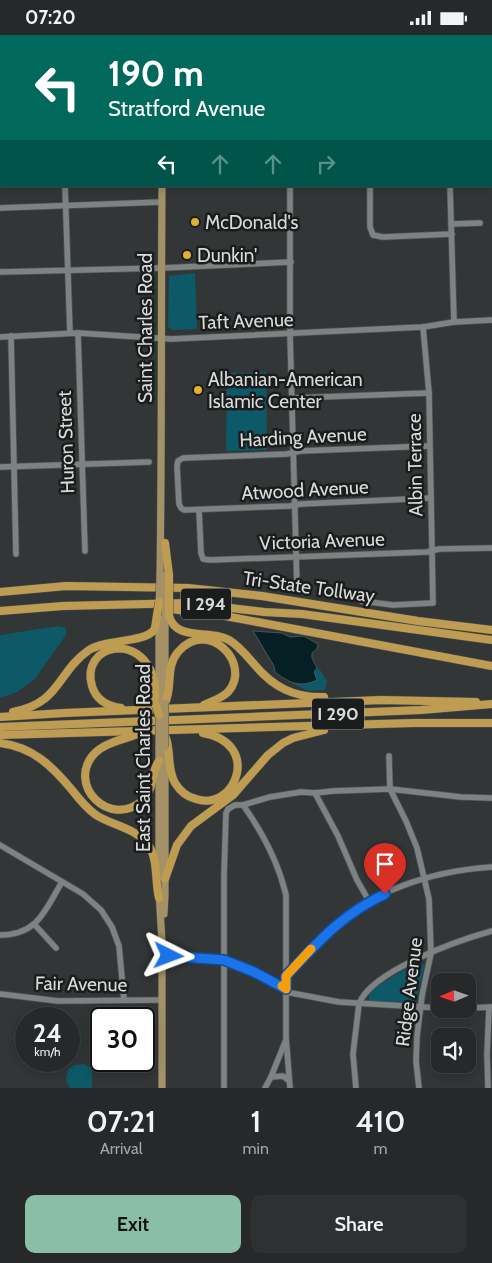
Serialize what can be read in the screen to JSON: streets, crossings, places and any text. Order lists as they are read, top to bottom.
{
  "streets": {
    "highway": ["Tri-State Tollway", "I 294", "I 290"],
    "main road": ["Saint Charles Road", "East Saint Charles Road"],
    "street": [
      "Taft Avenue",
      "Harding Avenue",
      "Huron Street",
      "Albin Terrace",
      "Atwood Avenue",
      "Victoria Avenue",
      "Fair Avenue",
      "Ridge Avenue"
    ]
  },
  "crossings": [
    ["Taft Avenue", "Saint Charles Road"],
    ["Taft Avenue", "Huron Street"],
    ["Taft Avenue", "Albin Terrace"],
    ["Harding Avenue", "Albin Terrace"],
    ["Harding Avenue", "Atwood Avenue"],
    ["Albin Terrace", "Atwood Avenue"],
    ["Albin Terrace", "Victoria Avenue"],
    ["Atwood Avenue", "Victoria Avenue"],
    ["East Saint Charles Road", "Fair Avenue"]
  ],
  "places": ["McDonald's", "Dunkin'", "Albanian-American Islamic Center"],
  "north": "left",
  "page": {
    "status": "07:20",
    "turn": ["190 m", "Stratford Avenue"],
    "speed": "24 km/h",
    "limit": "30",
    "eta": [
      "07:21",
      "Arrival",
      "1",
      "min",
      "410",
      "m"
    ],
    "buttons": ["Exit", "Share"]
  }
}
